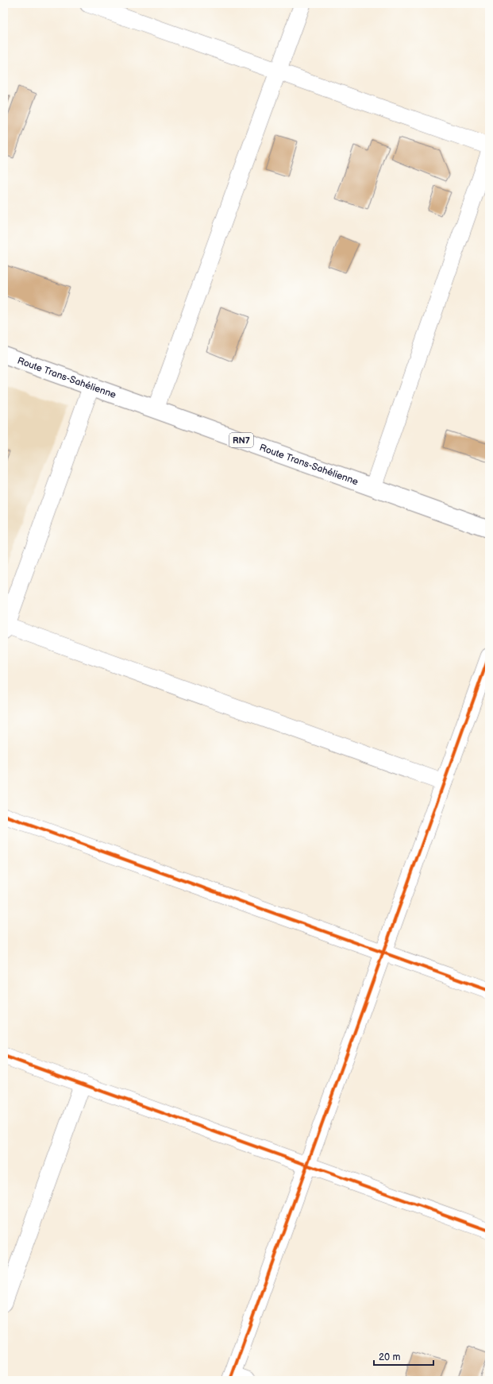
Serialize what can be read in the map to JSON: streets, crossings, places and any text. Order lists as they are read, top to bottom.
{
  "streets": {
    "highway": ["Route Trans-Sahélienne", "RN7"]
  },
  "scale_bar": "20 m"
}
